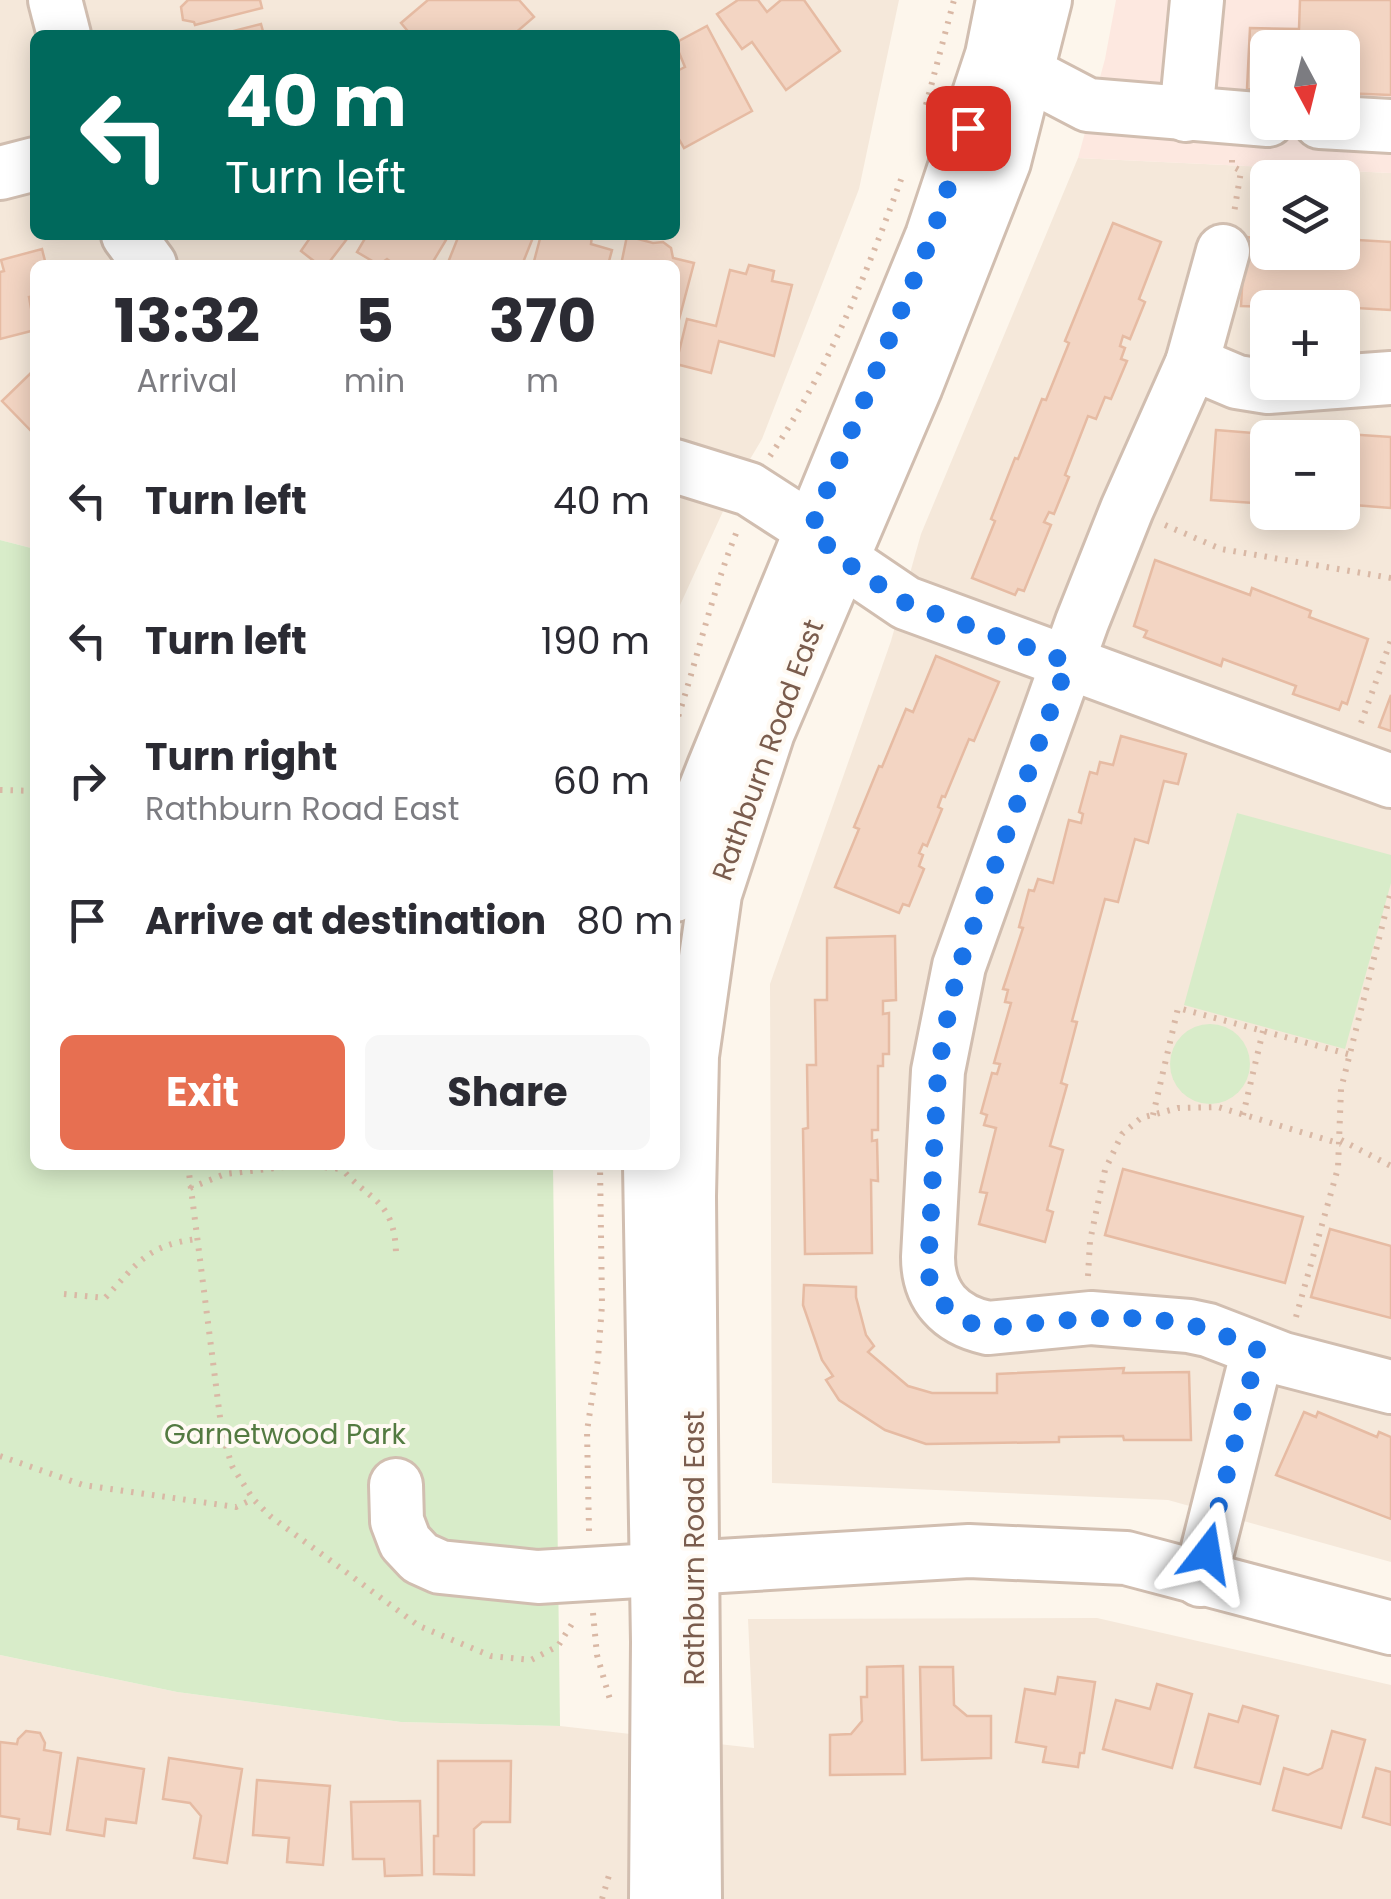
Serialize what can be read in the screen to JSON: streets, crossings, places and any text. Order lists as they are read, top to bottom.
{
  "streets": {
    "street": ["Rathburn Road East"]
  },
  "parks": ["Garnetwood Park"],
  "north": "bottom",
  "page": {
    "map_buttons": ["+", "−"],
    "turn": ["40 m", "Turn left"],
    "eta": [
      "13:32",
      "Arrival",
      "5",
      "min",
      "370",
      "m"
    ],
    "list": [
      {
        "name": "Turn left",
        "value": "40 m"
      },
      {
        "name": "Turn left",
        "value": "190 m"
      },
      {
        "name": "Turn right",
        "note": "Rathburn Road East",
        "value": "60 m"
      },
      {
        "name": "Arrive at destination",
        "value": "80 m"
      }
    ],
    "buttons": ["Exit", "Share"]
  }
}
